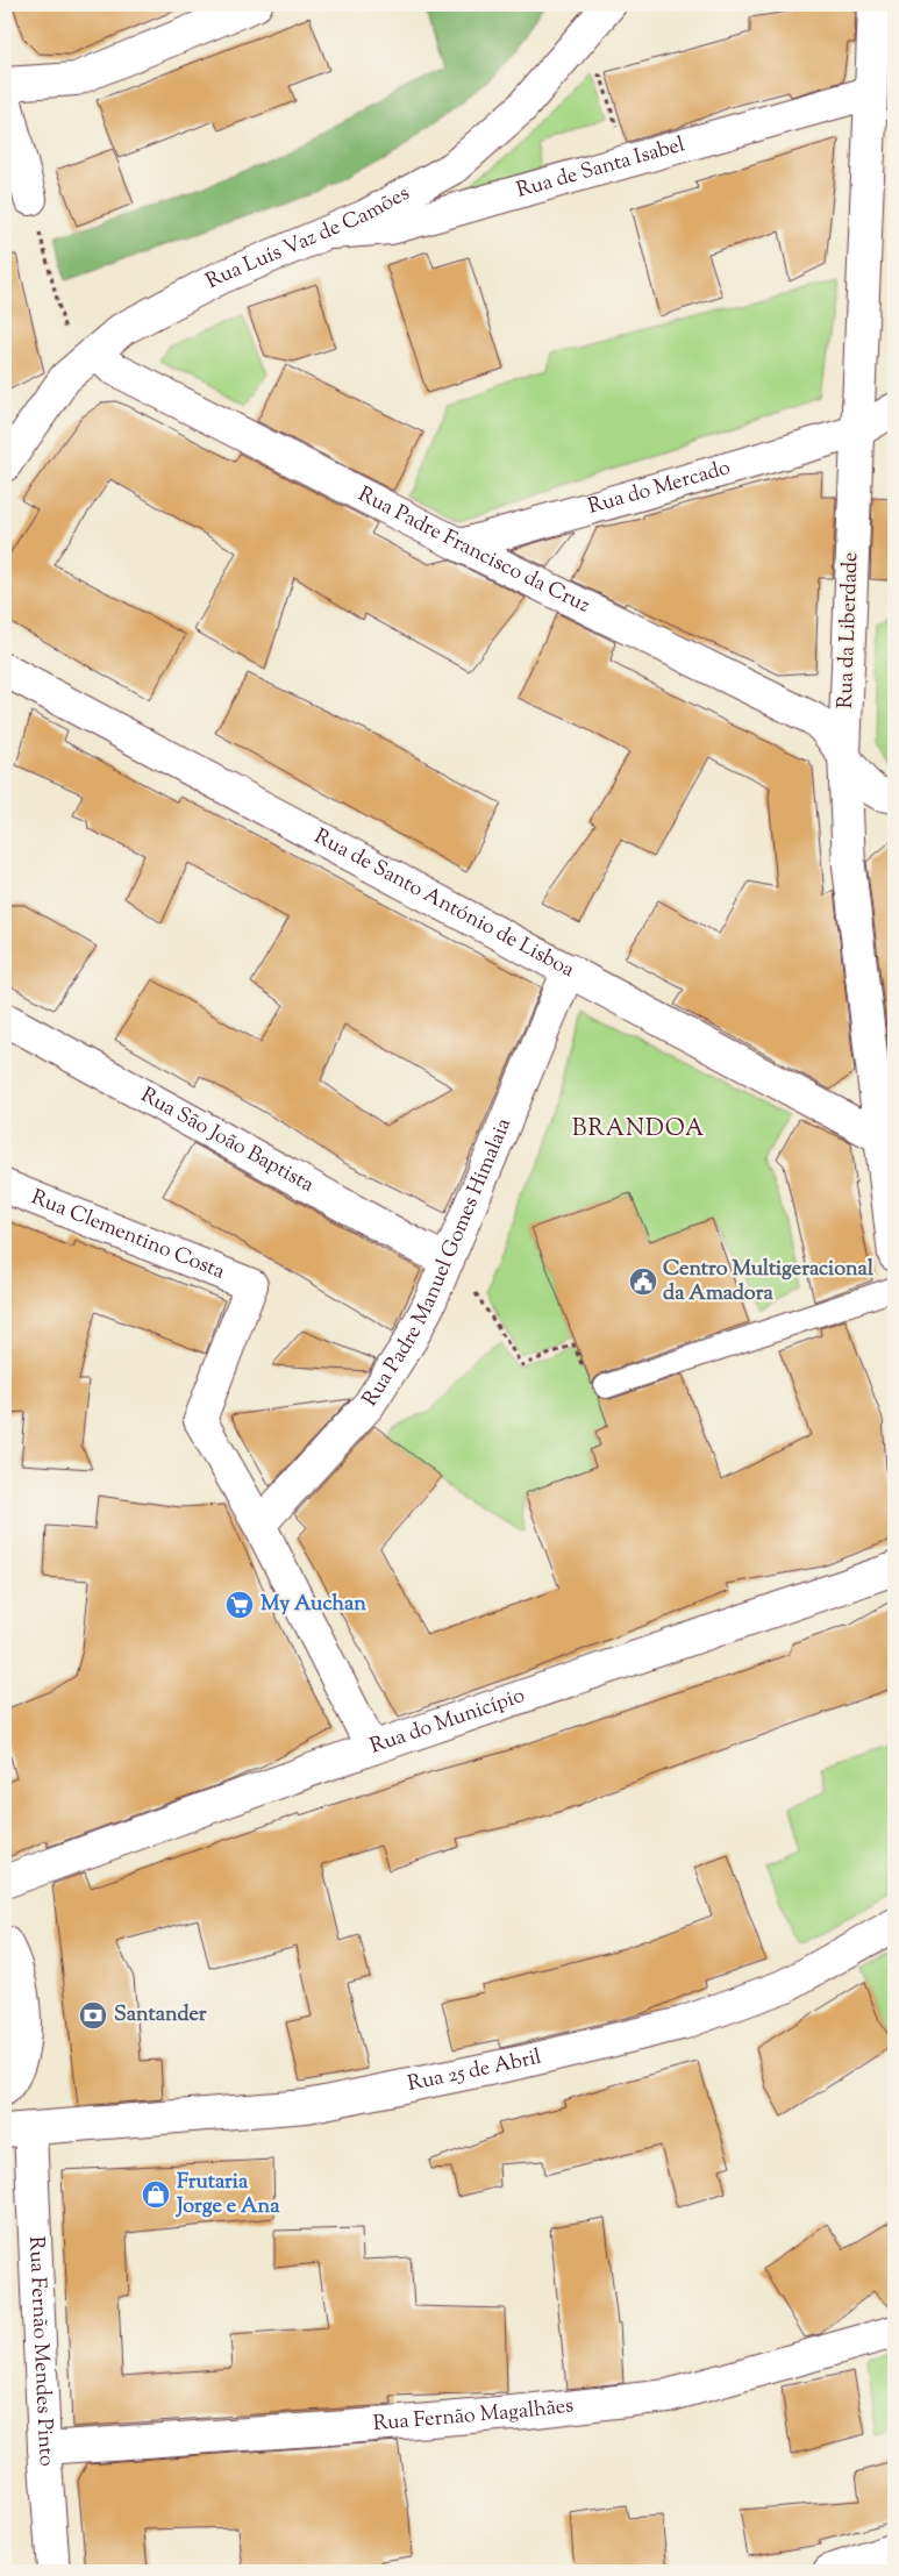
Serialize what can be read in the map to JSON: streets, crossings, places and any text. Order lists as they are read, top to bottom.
{
  "streets": {
    "street": [
      "Rua de Santa Isabel",
      "Rua Luís Vaz de Camões",
      "Rua do Mercado",
      "Rua Padre Francisco da Cruz",
      "Rua da Liberdade",
      "Rua de Santo António de Lisboa",
      "Rua São João Baptista",
      "Rua Clementino Costa",
      "Rua Padre Manuel Gomes Himalaia",
      "Rua do Município",
      "Rua 25 de Abril",
      "Rua Fernão Mendes Pinto",
      "Rua Fernão Magalhães"
    ]
  },
  "crossings": [
    ["Rua de Santa Isabel", "Rua Luís Vaz de Camões"],
    ["Rua de Santa Isabel", "Rua da Liberdade"],
    ["Rua Luís Vaz de Camões", "Rua Padre Francisco da Cruz"],
    ["Rua do Mercado", "Rua Padre Francisco da Cruz"],
    ["Rua do Mercado", "Rua da Liberdade"],
    ["Rua Padre Francisco da Cruz", "Rua da Liberdade"],
    ["Rua da Liberdade", "Rua de Santo António de Lisboa"],
    ["Rua de Santo António de Lisboa", "Rua Padre Manuel Gomes Himalaia"],
    ["Rua São João Baptista", "Rua Padre Manuel Gomes Himalaia"],
    ["Rua Clementino Costa", "Rua Padre Manuel Gomes Himalaia"],
    ["Rua 25 de Abril", "Rua Fernão Mendes Pinto"],
    ["Rua Fernão Mendes Pinto", "Rua Fernão Magalhães"]
  ],
  "districts": ["BRANDOA"],
  "places": {
    "public building": ["Centro Multigeracional da Amadora"],
    "supermarket": ["My Auchan"],
    "bank": ["Santander"],
    "shop": ["Frutaria Jorge e Ana"]
  }
}
